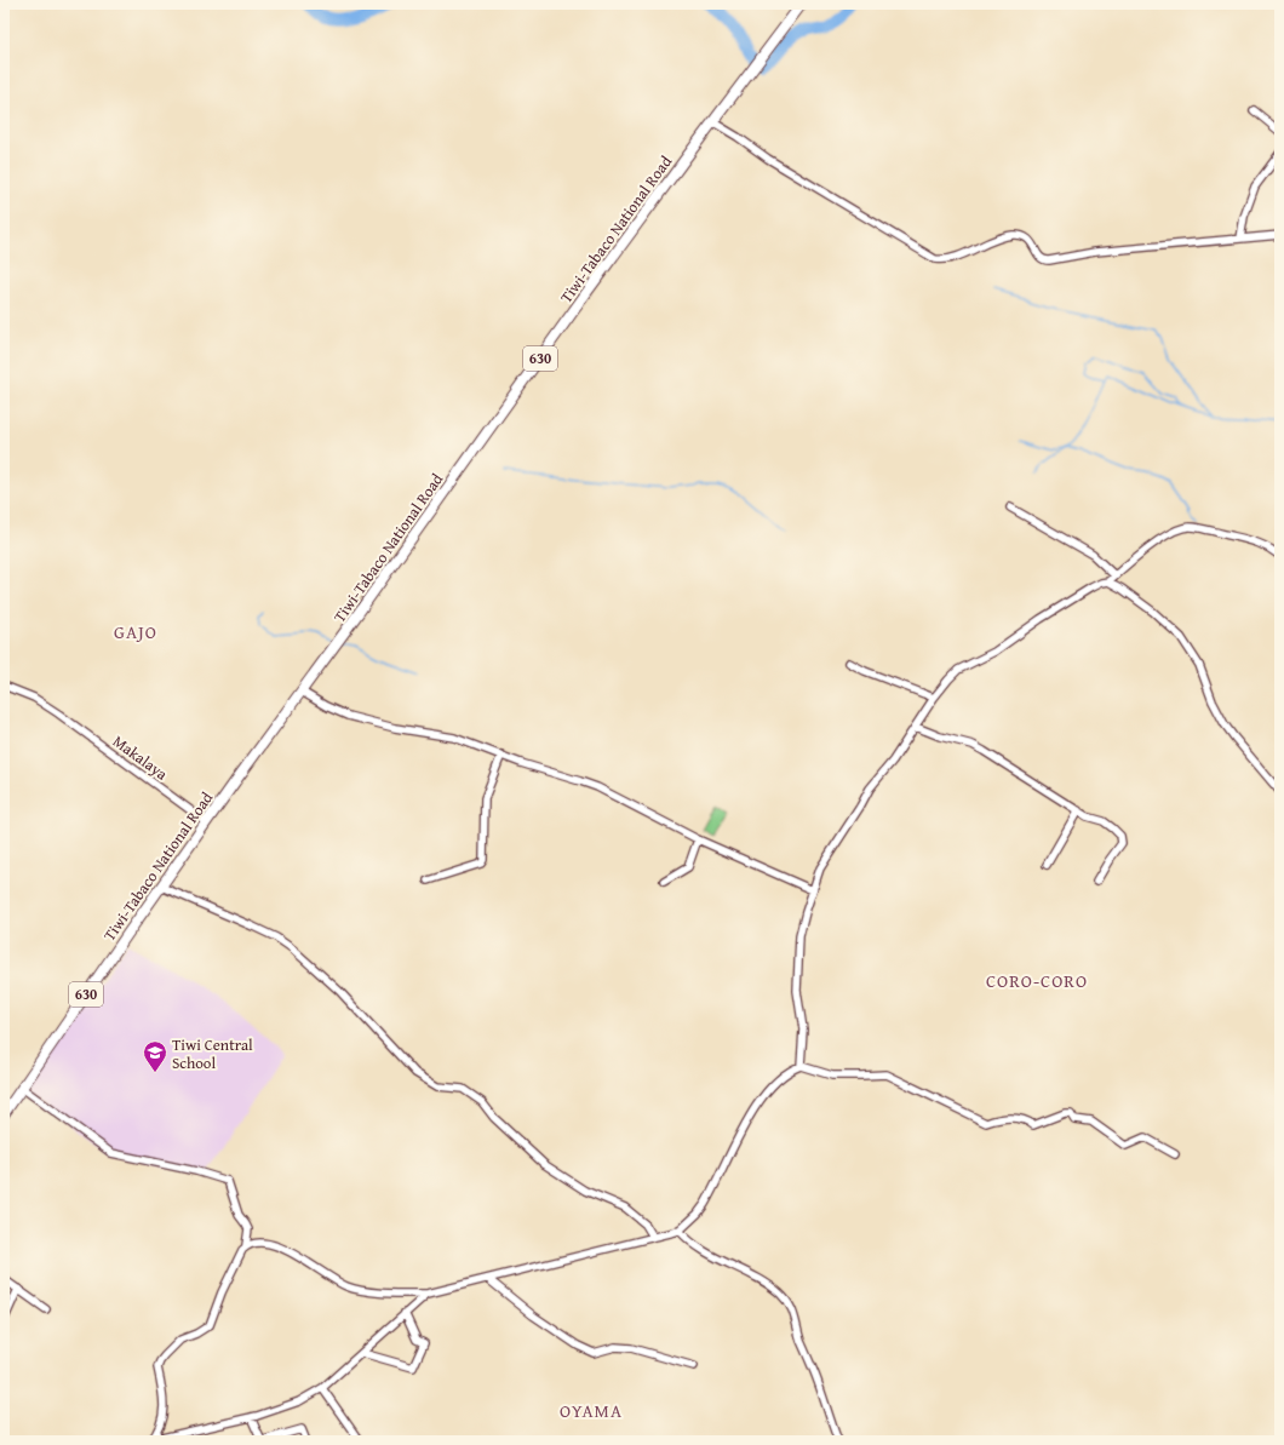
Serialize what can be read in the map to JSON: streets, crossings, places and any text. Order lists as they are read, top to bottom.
{
  "streets": {
    "main road": ["Tiwi-Tabaco National Road", "630"],
    "street": ["Makalaya"]
  },
  "crossings": [
    ["Tiwi-Tabaco National Road", "Makalaya"]
  ],
  "districts": ["GAJO", "CORO-CORO", "OYAMA"],
  "places": {
    "school or university": ["Tiwi Central School"]
  }
}
